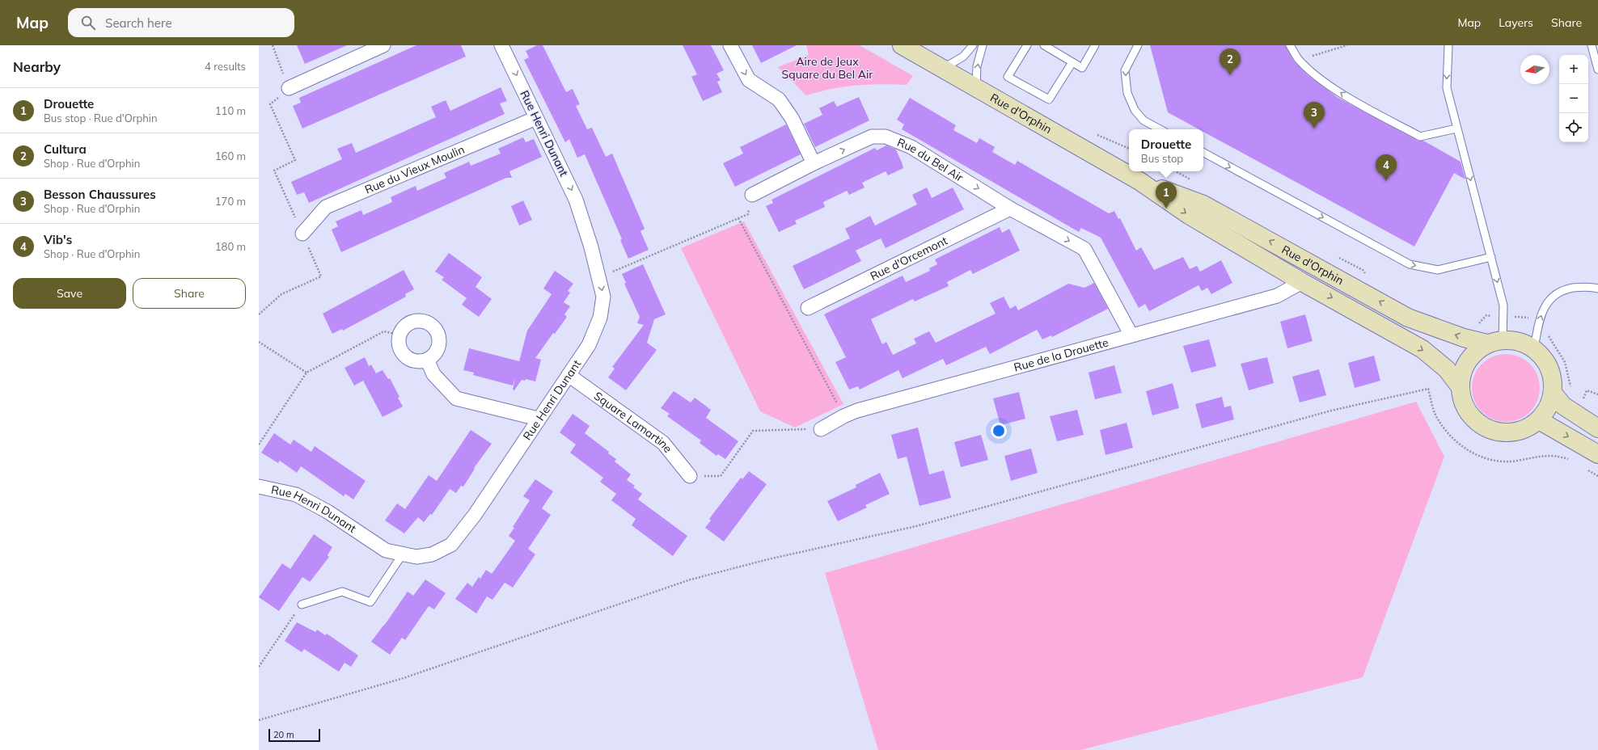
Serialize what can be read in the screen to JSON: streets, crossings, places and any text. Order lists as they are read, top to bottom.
{
  "streets": {
    "main road": ["Rue d'Orphin"],
    "street": [
      "Rue Henri Dunant",
      "Rue du Bel Air",
      "Rue du Vieux Moulin",
      "Rue d'Orcemont",
      "Rue de la Drouette",
      "Square Lamartine"
    ]
  },
  "crossings": [
    ["Rue d'Orphin", "Rue de la Drouette"],
    ["Rue Henri Dunant", "Rue du Vieux Moulin"],
    ["Rue Henri Dunant", "Square Lamartine"],
    ["Rue du Bel Air", "Rue d'Orcemont"],
    ["Rue du Bel Air", "Rue de la Drouette"]
  ],
  "one_way": ["Rue Henri Dunant", "Rue du Bel Air"],
  "parks": ["Aire de Jeux Square du Bel Air"],
  "scale_bar": "20 m",
  "north": "left",
  "page": {
    "header": "Map",
    "search": "Search here",
    "nav": ["Map", "Layers", "Share"],
    "heading": ["Nearby", "4 results"],
    "pins": [
      "2",
      "3",
      "4",
      "1"
    ],
    "map_buttons": ["+", "−"],
    "list": [
      {
        "mark": "1",
        "name": "Drouette",
        "note": "Bus stop · Rue d'Orphin",
        "value": "110 m"
      },
      {
        "mark": "2",
        "name": "Cultura",
        "note": "Shop · Rue d'Orphin",
        "value": "160 m"
      },
      {
        "mark": "3",
        "name": "Besson Chaussures",
        "note": "Shop · Rue d'Orphin",
        "value": "170 m"
      },
      {
        "mark": "4",
        "name": "Vib's",
        "note": "Shop · Rue d'Orphin",
        "value": "180 m"
      }
    ],
    "popup": ["Drouette", "Bus stop"],
    "buttons": ["Save", "Share"],
    "scale": "20 m"
  }
}
